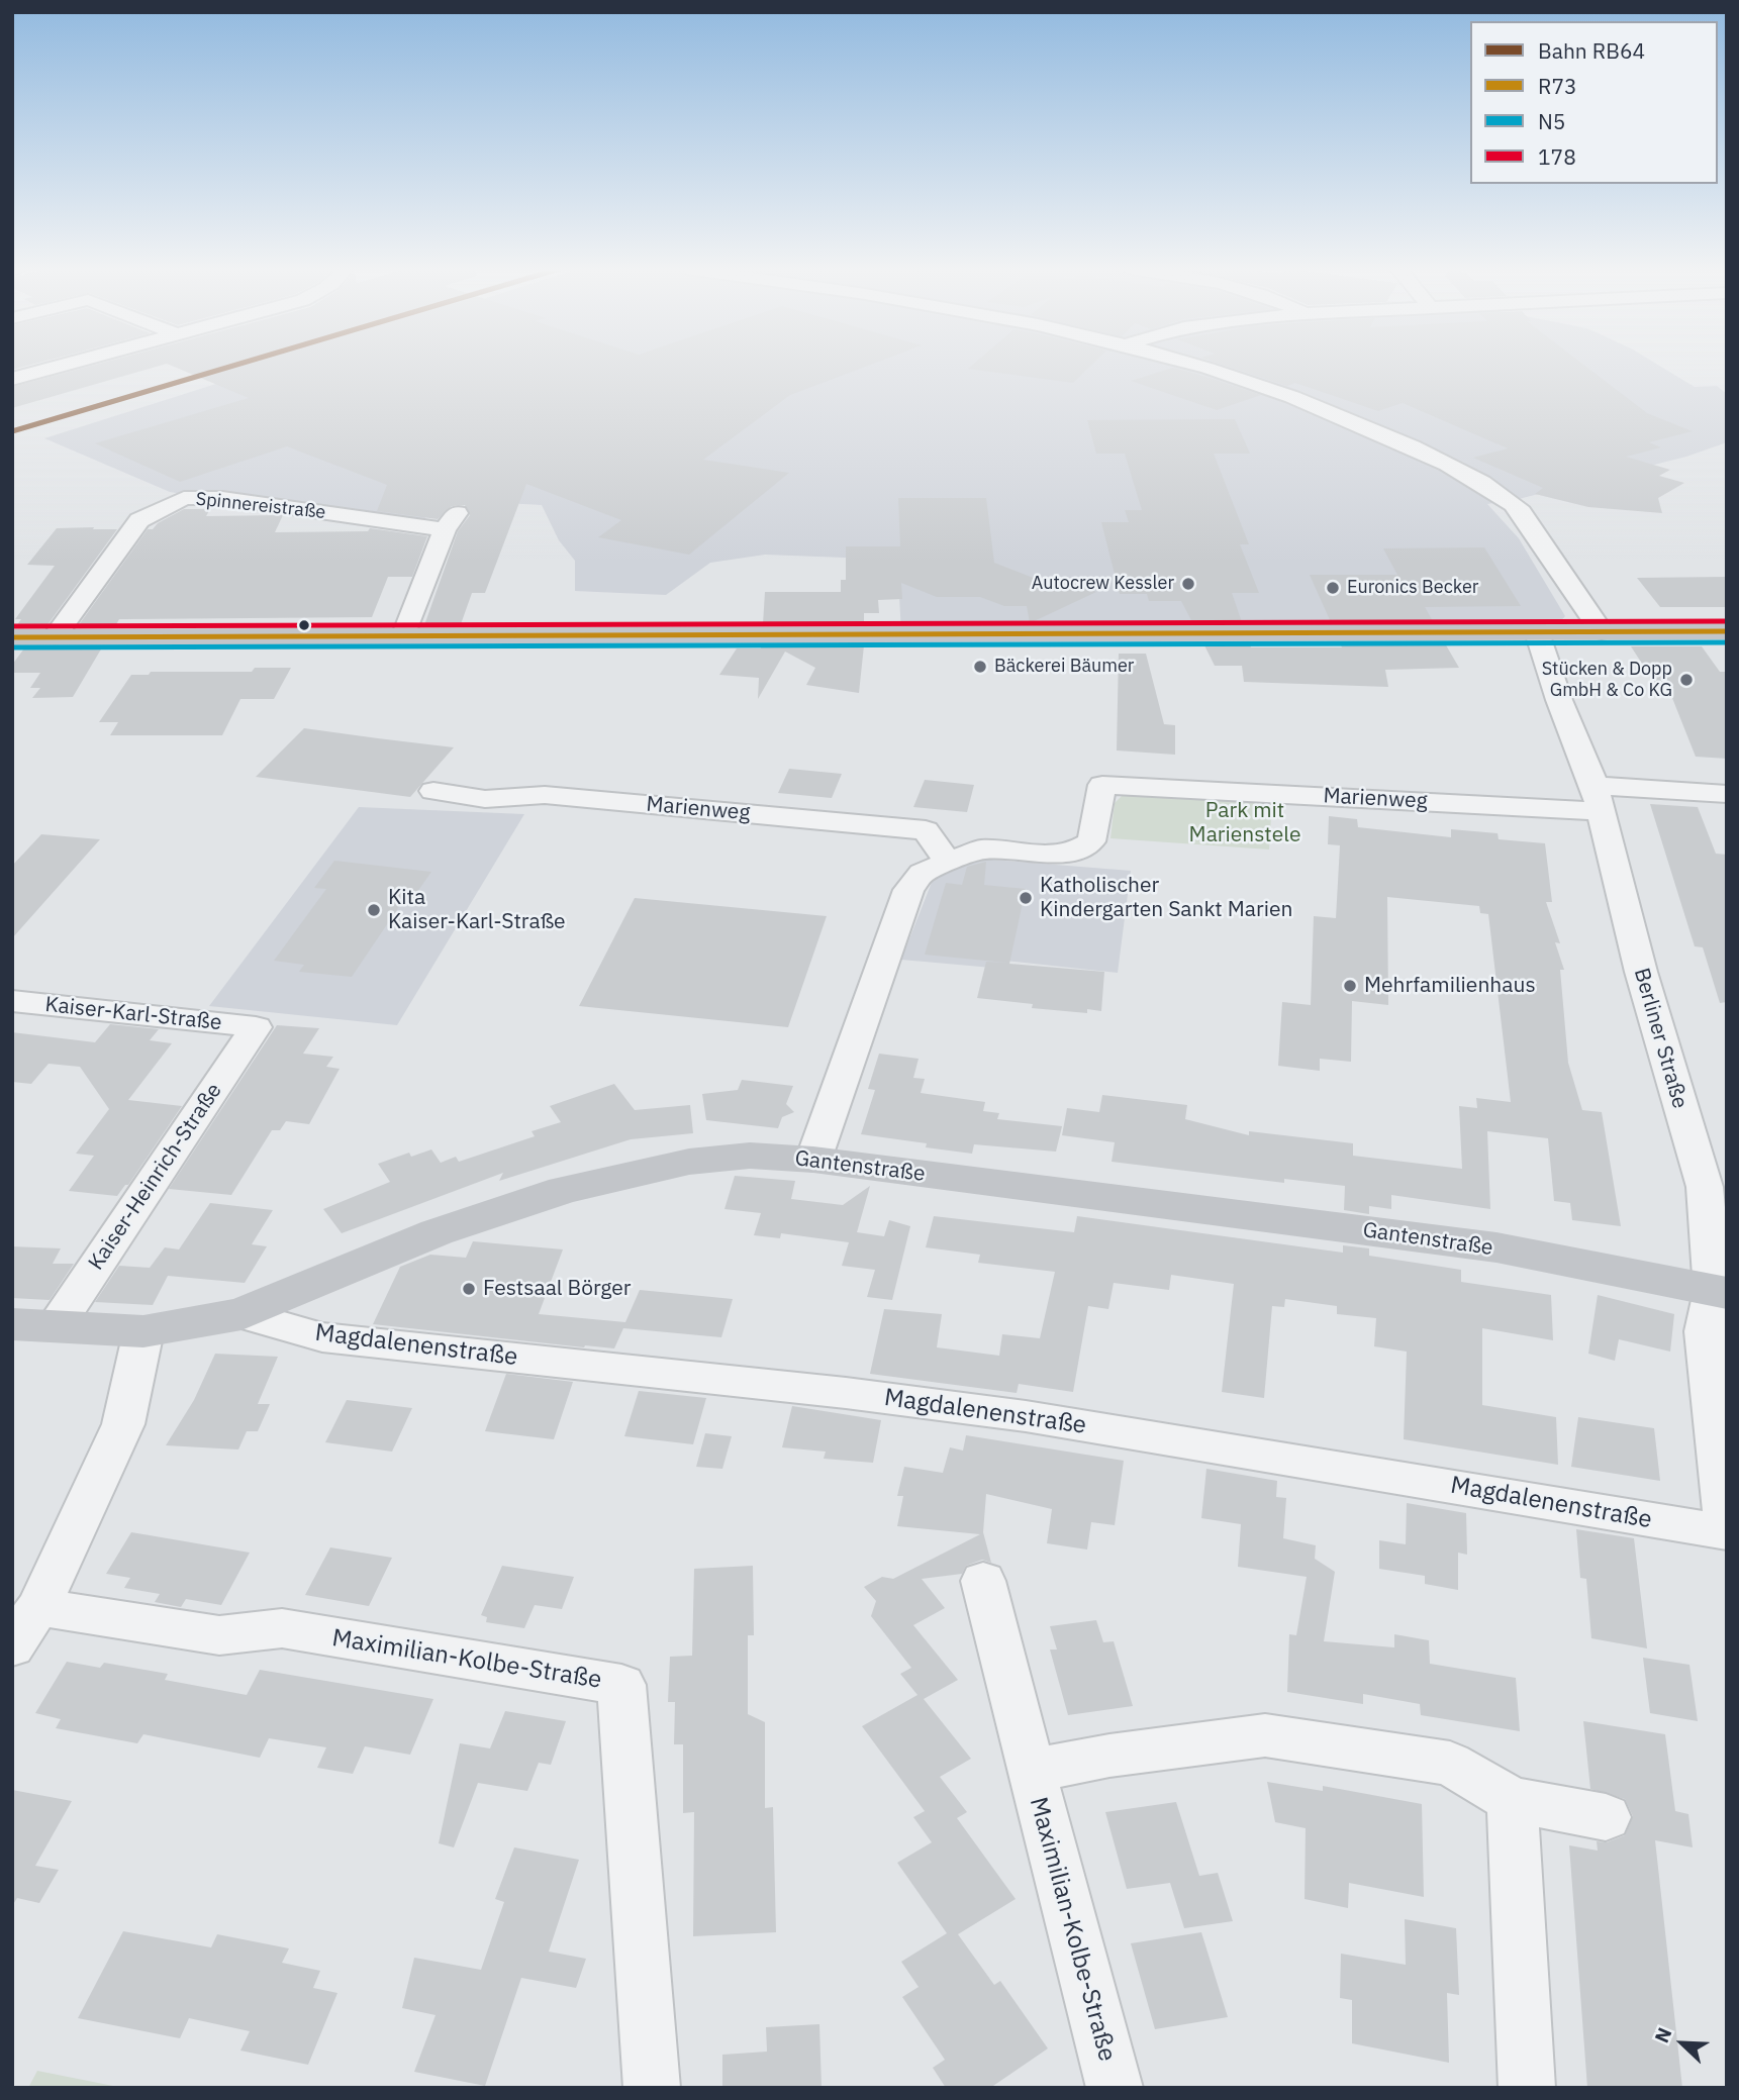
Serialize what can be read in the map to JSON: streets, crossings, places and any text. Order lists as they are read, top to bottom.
{
  "streets": {
    "main road": ["Gantenstraße"],
    "street": [
      "Spinnereistraße",
      "Marienweg",
      "Kaiser-Karl-Straße",
      "Berliner Straße",
      "Kaiser-Heinrich-Straße",
      "Magdalenenstraße",
      "Maximilian-Kolbe-Straße"
    ]
  },
  "crossings": [
    ["Marienweg", "Berliner Straße"],
    ["Marienweg", "Gantenstraße"],
    ["Kaiser-Karl-Straße", "Kaiser-Heinrich-Straße"],
    ["Berliner Straße", "Gantenstraße"],
    ["Berliner Straße", "Magdalenenstraße"],
    ["Gantenstraße", "Kaiser-Heinrich-Straße"],
    ["Gantenstraße", "Magdalenenstraße"]
  ],
  "parks": ["Park mit Marienstele"],
  "places": [
    "Autocrew Kessler",
    "Euronics Becker",
    "Bäckerei Bäumer",
    "Stücken & Dopp GmbH & Co KG",
    "Katholischer Kindergarten Sankt Marien",
    "Kita Kaiser-Karl-Straße",
    "Mehrfamilienhaus",
    "Festsaal Börger"
  ],
  "lines": [
    "rail line RB64",
    "transit line 178",
    "transit line R73",
    "transit line N5"
  ],
  "legend": [
    "Bahn RB64",
    "R73",
    "N5",
    "178"
  ],
  "north": "top left"
}
